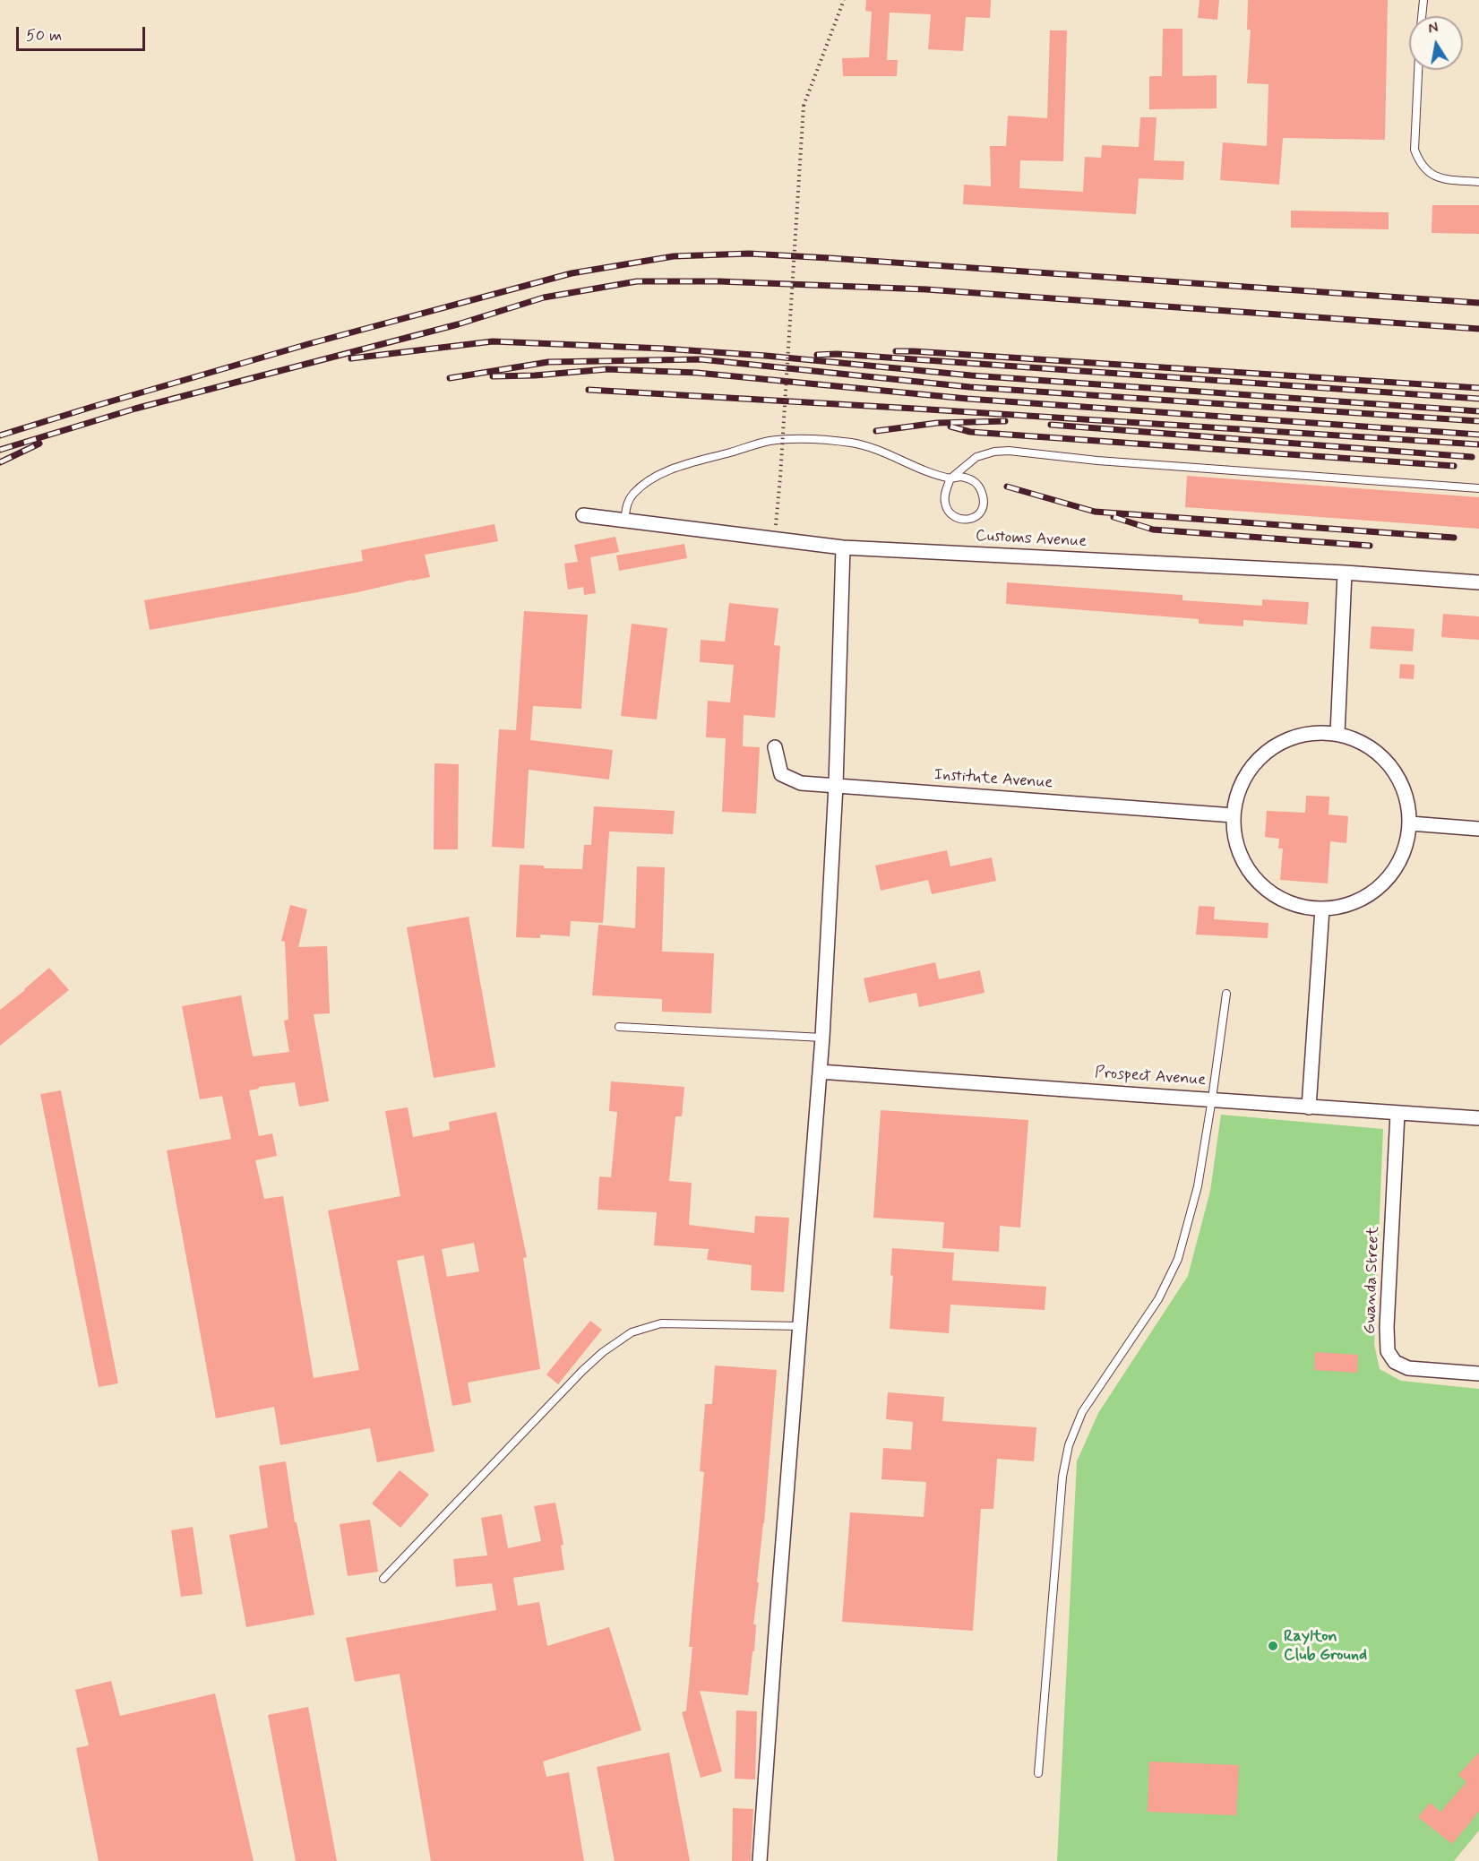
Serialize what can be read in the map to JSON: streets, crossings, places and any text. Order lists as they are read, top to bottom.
{
  "streets": {
    "street": [
      "Customs Avenue",
      "Institute Avenue",
      "Prospect Avenue",
      "Gwanda Street"
    ]
  },
  "crossings": [
    ["Prospect Avenue", "Gwanda Street"]
  ],
  "places": ["Raylton Club Ground"],
  "scale_bar": "50 m",
  "north": "top"
}
